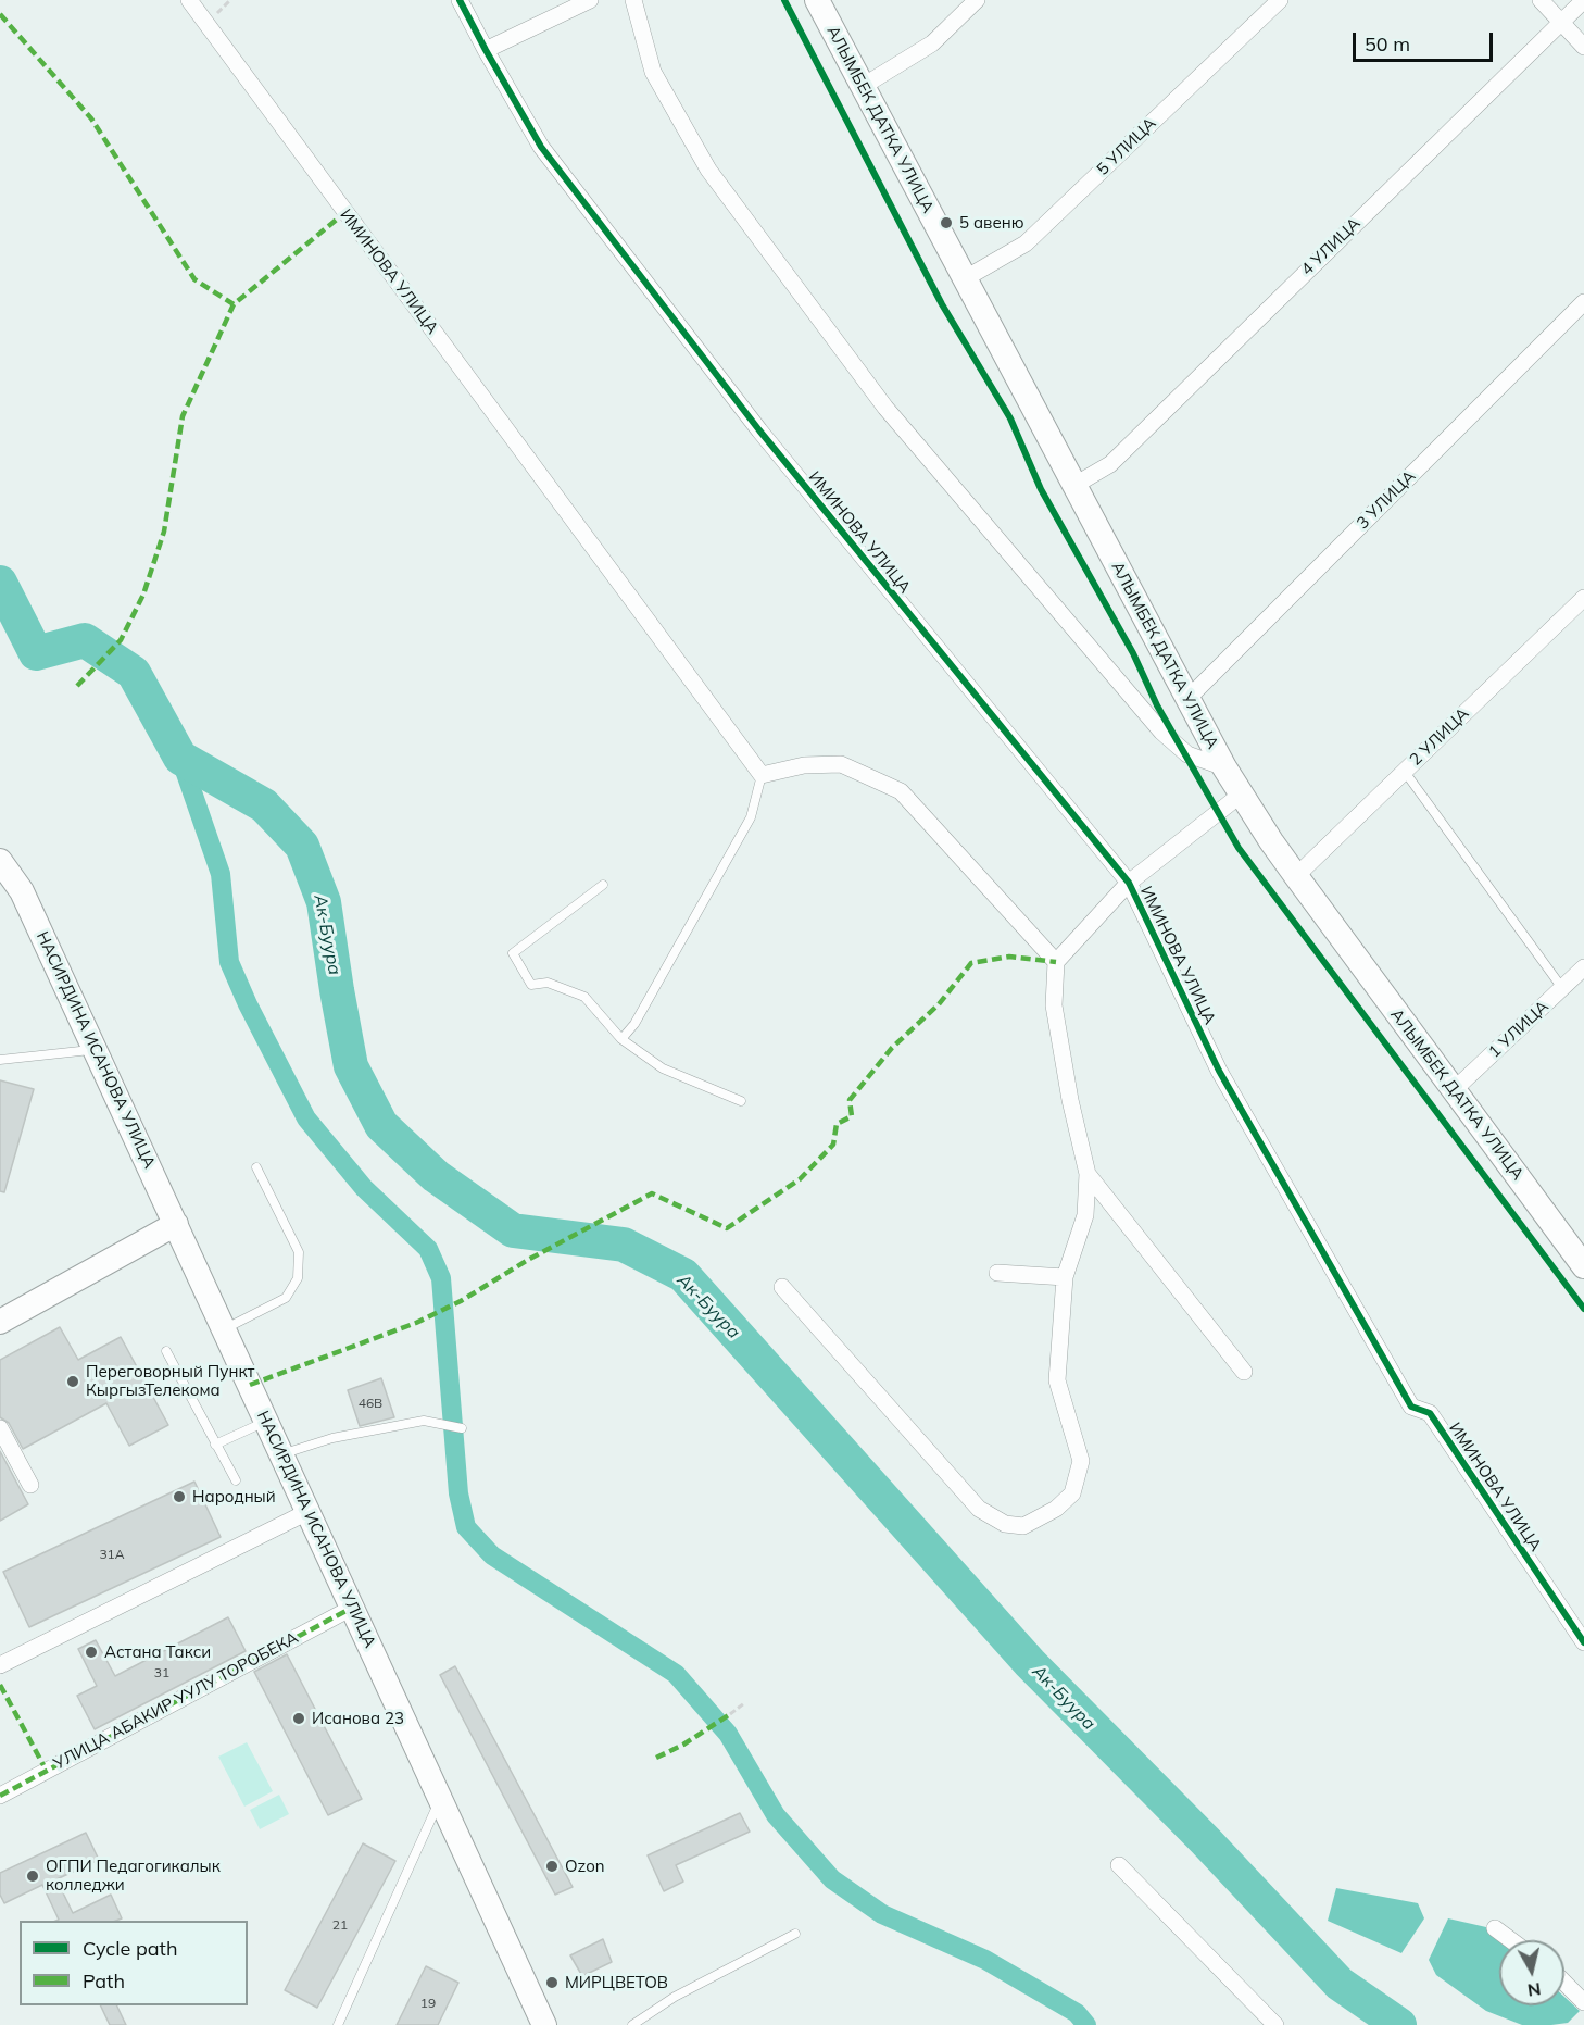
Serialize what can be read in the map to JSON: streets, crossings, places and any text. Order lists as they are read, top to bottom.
{
  "streets": {
    "main road": ["АЛЫМБЕК ДАТКА УЛИЦА", "НАСИРДИНА ИСАНОВА УЛИЦА"],
    "street": [
      "5 УЛИЦА",
      "4 УЛИЦА",
      "ИМИНОВА УЛИЦА",
      "3 УЛИЦА",
      "2 УЛИЦА",
      "1 УЛИЦА",
      "УЛИЦА АБАКИР УУЛУ ТОРОБЕКА"
    ]
  },
  "crossings": [
    ["АЛЫМБЕК ДАТКА УЛИЦА", "5 УЛИЦА"],
    ["АЛЫМБЕК ДАТКА УЛИЦА", "4 УЛИЦА"],
    ["АЛЫМБЕК ДАТКА УЛИЦА", "3 УЛИЦА"],
    ["АЛЫМБЕК ДАТКА УЛИЦА", "2 УЛИЦА"],
    ["АЛЫМБЕК ДАТКА УЛИЦА", "1 УЛИЦА"],
    ["НАСИРДИНА ИСАНОВА УЛИЦА", "УЛИЦА АБАКИР УУЛУ ТОРОБЕКА"]
  ],
  "water": ["Ак-Буура"],
  "places": [
    "5 авеню",
    "Переговорный Пункт КыргызТелекома",
    "Народный",
    "Астана Такси",
    "Исанова 23",
    "Ozon",
    "ОГПИ Педагогикалык колледжи",
    "МИРЦВЕТОВ"
  ],
  "house_numbers": [
    "46В",
    "31А",
    "31",
    "21",
    "19"
  ],
  "legend": ["Cycle path", "Path"],
  "scale_bar": "50 m",
  "north": "bottom"
}
